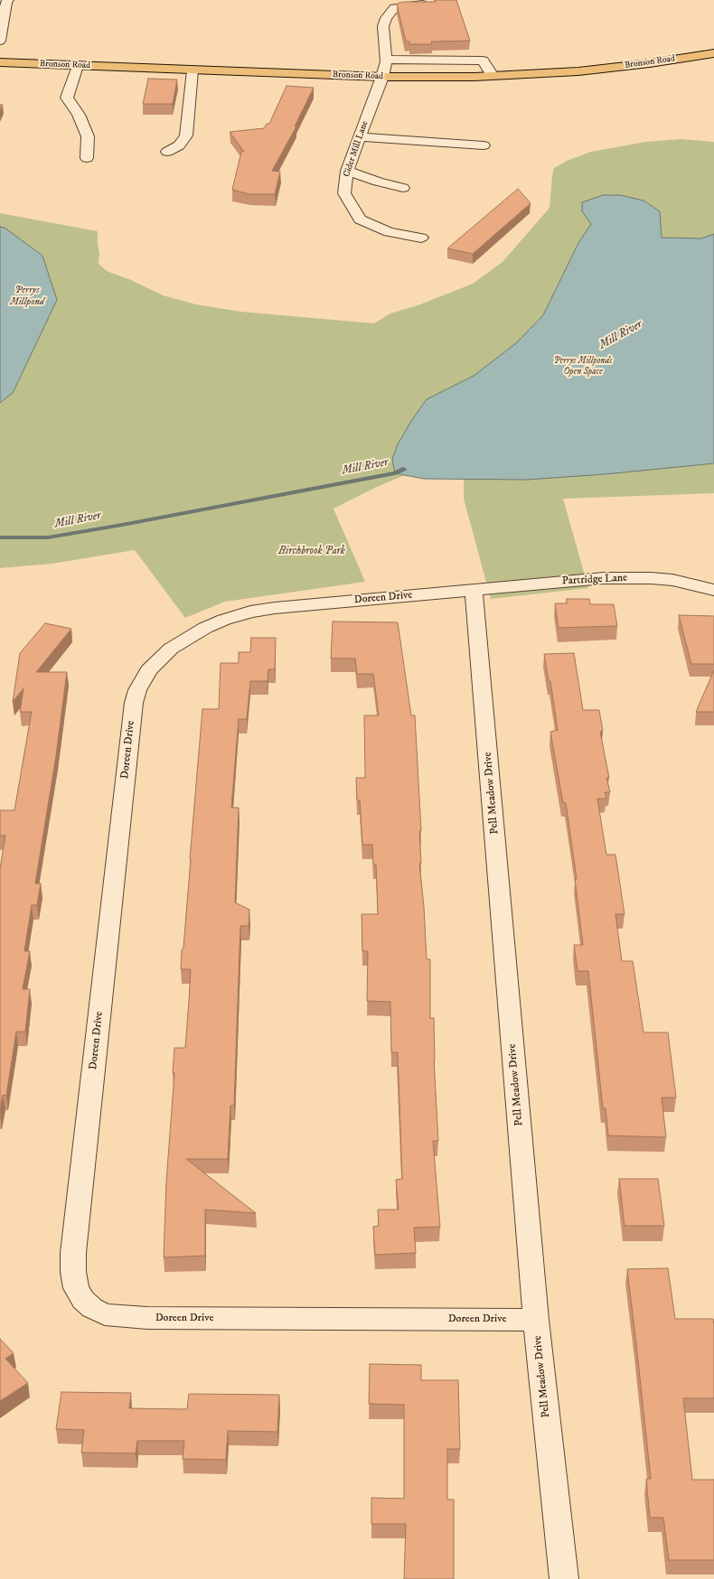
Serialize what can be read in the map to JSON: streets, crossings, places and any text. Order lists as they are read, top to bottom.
{
  "streets": {
    "main road": ["Bronson Road"],
    "street": [
      "Cider Mill Lane",
      "Partridge Lane",
      "Doreen Drive",
      "Pell Meadow Drive"
    ]
  },
  "crossings": [
    ["Bronson Road", "Cider Mill Lane"],
    ["Partridge Lane", "Doreen Drive"],
    ["Partridge Lane", "Pell Meadow Drive"],
    ["Doreen Drive", "Pell Meadow Drive"]
  ],
  "water": ["Perrys Millpond", "Mill River"],
  "parks": ["Perrys Millponds Open Space", "Birchbrook Park"]
}
